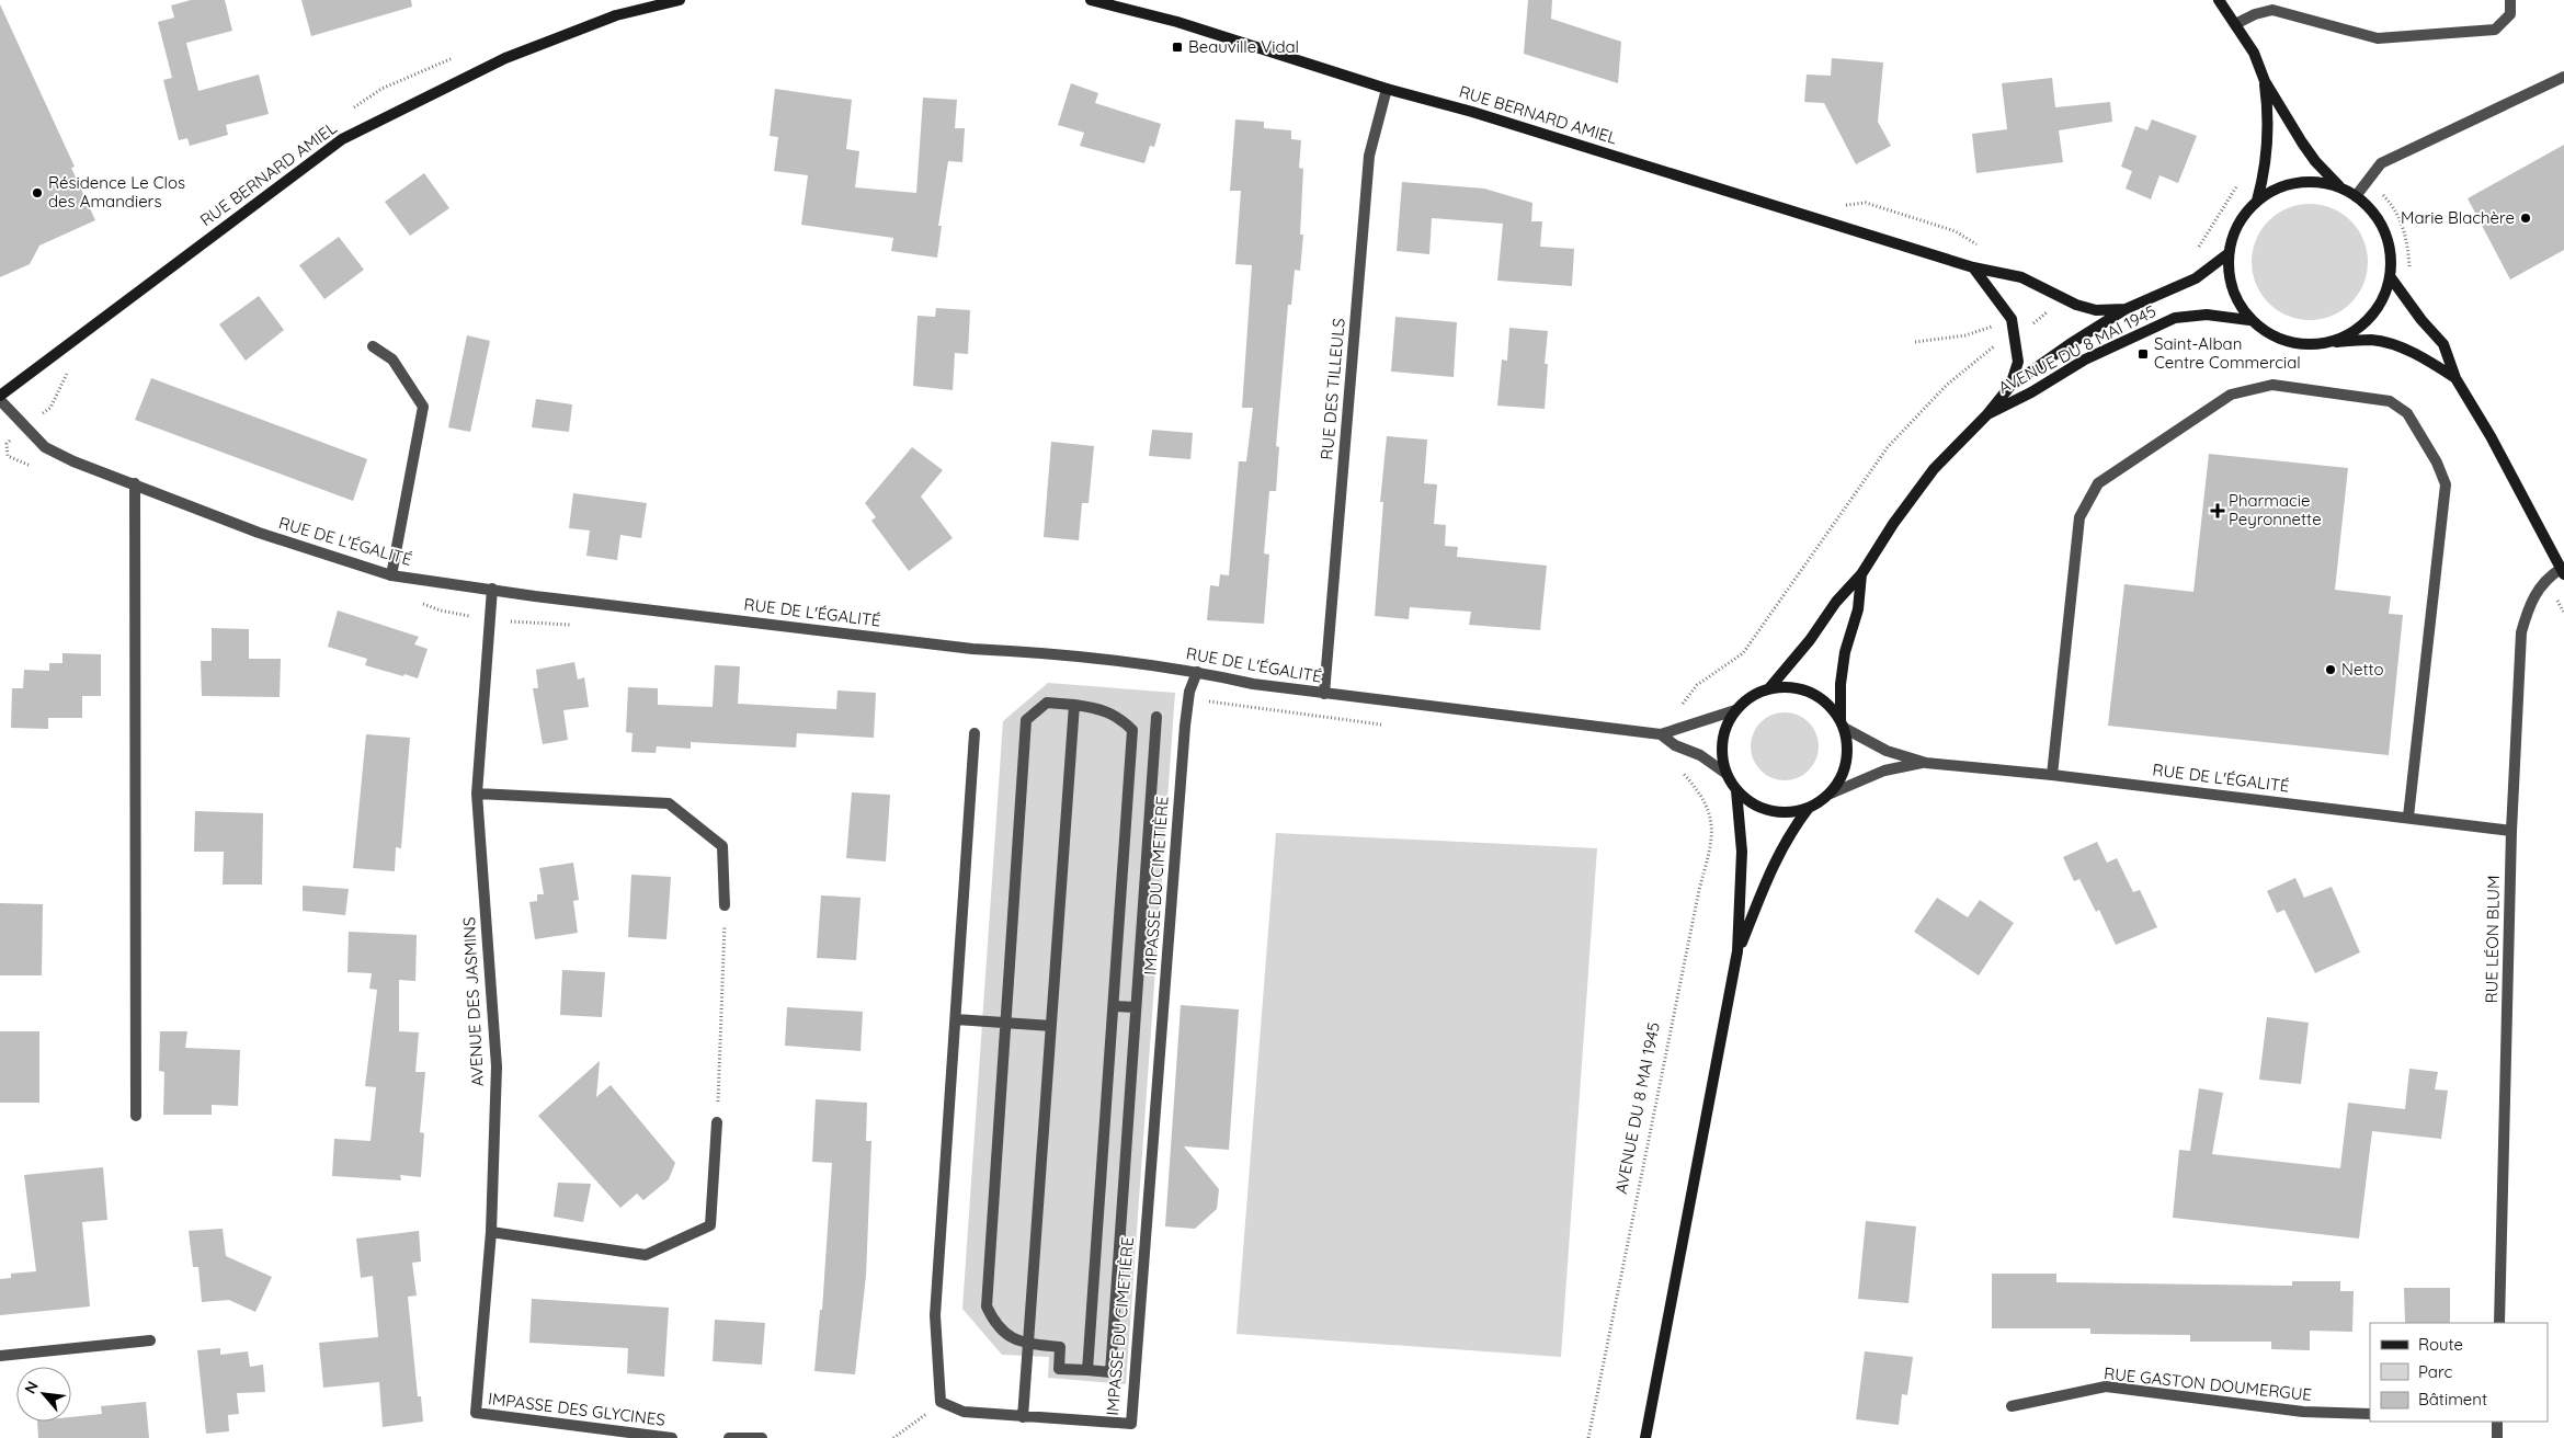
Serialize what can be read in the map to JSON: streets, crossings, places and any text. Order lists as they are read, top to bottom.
{
  "streets": {
    "main road": ["RUE BERNARD AMIEL", "AVENUE DU 8 MAI 1945"],
    "street": [
      "RUE DES TILLEULS",
      "RUE DE L'ÉGALITÉ",
      "IMPASSE DU CIMETIÈRE",
      "RUE LÉON BLUM",
      "AVENUE DES JASMINS",
      "RUE GASTON DOUMERGUE",
      "IMPASSE DES GLYCINES"
    ]
  },
  "crossings": [
    ["RUE BERNARD AMIEL", "AVENUE DU 8 MAI 1945"],
    ["RUE BERNARD AMIEL", "RUE DES TILLEULS"],
    ["RUE BERNARD AMIEL", "RUE DE L'ÉGALITÉ"],
    ["AVENUE DU 8 MAI 1945", "RUE DE L'ÉGALITÉ"],
    ["RUE DES TILLEULS", "RUE DE L'ÉGALITÉ"],
    ["RUE DE L'ÉGALITÉ", "IMPASSE DU CIMETIÈRE"],
    ["RUE DE L'ÉGALITÉ", "RUE LÉON BLUM"],
    ["RUE DE L'ÉGALITÉ", "AVENUE DES JASMINS"],
    ["AVENUE DES JASMINS", "IMPASSE DES GLYCINES"]
  ],
  "places": {
    "transit": ["Beauville Vidal", "Saint-Alban Centre Commercial"],
    "other": ["Résidence Le Clos des Amandiers", "Marie Blachère", "Netto"],
    "health": ["Pharmacie Peyronnette"]
  },
  "legend": ["Route", "Parc", "Bâtiment"],
  "north": "top left"
}
